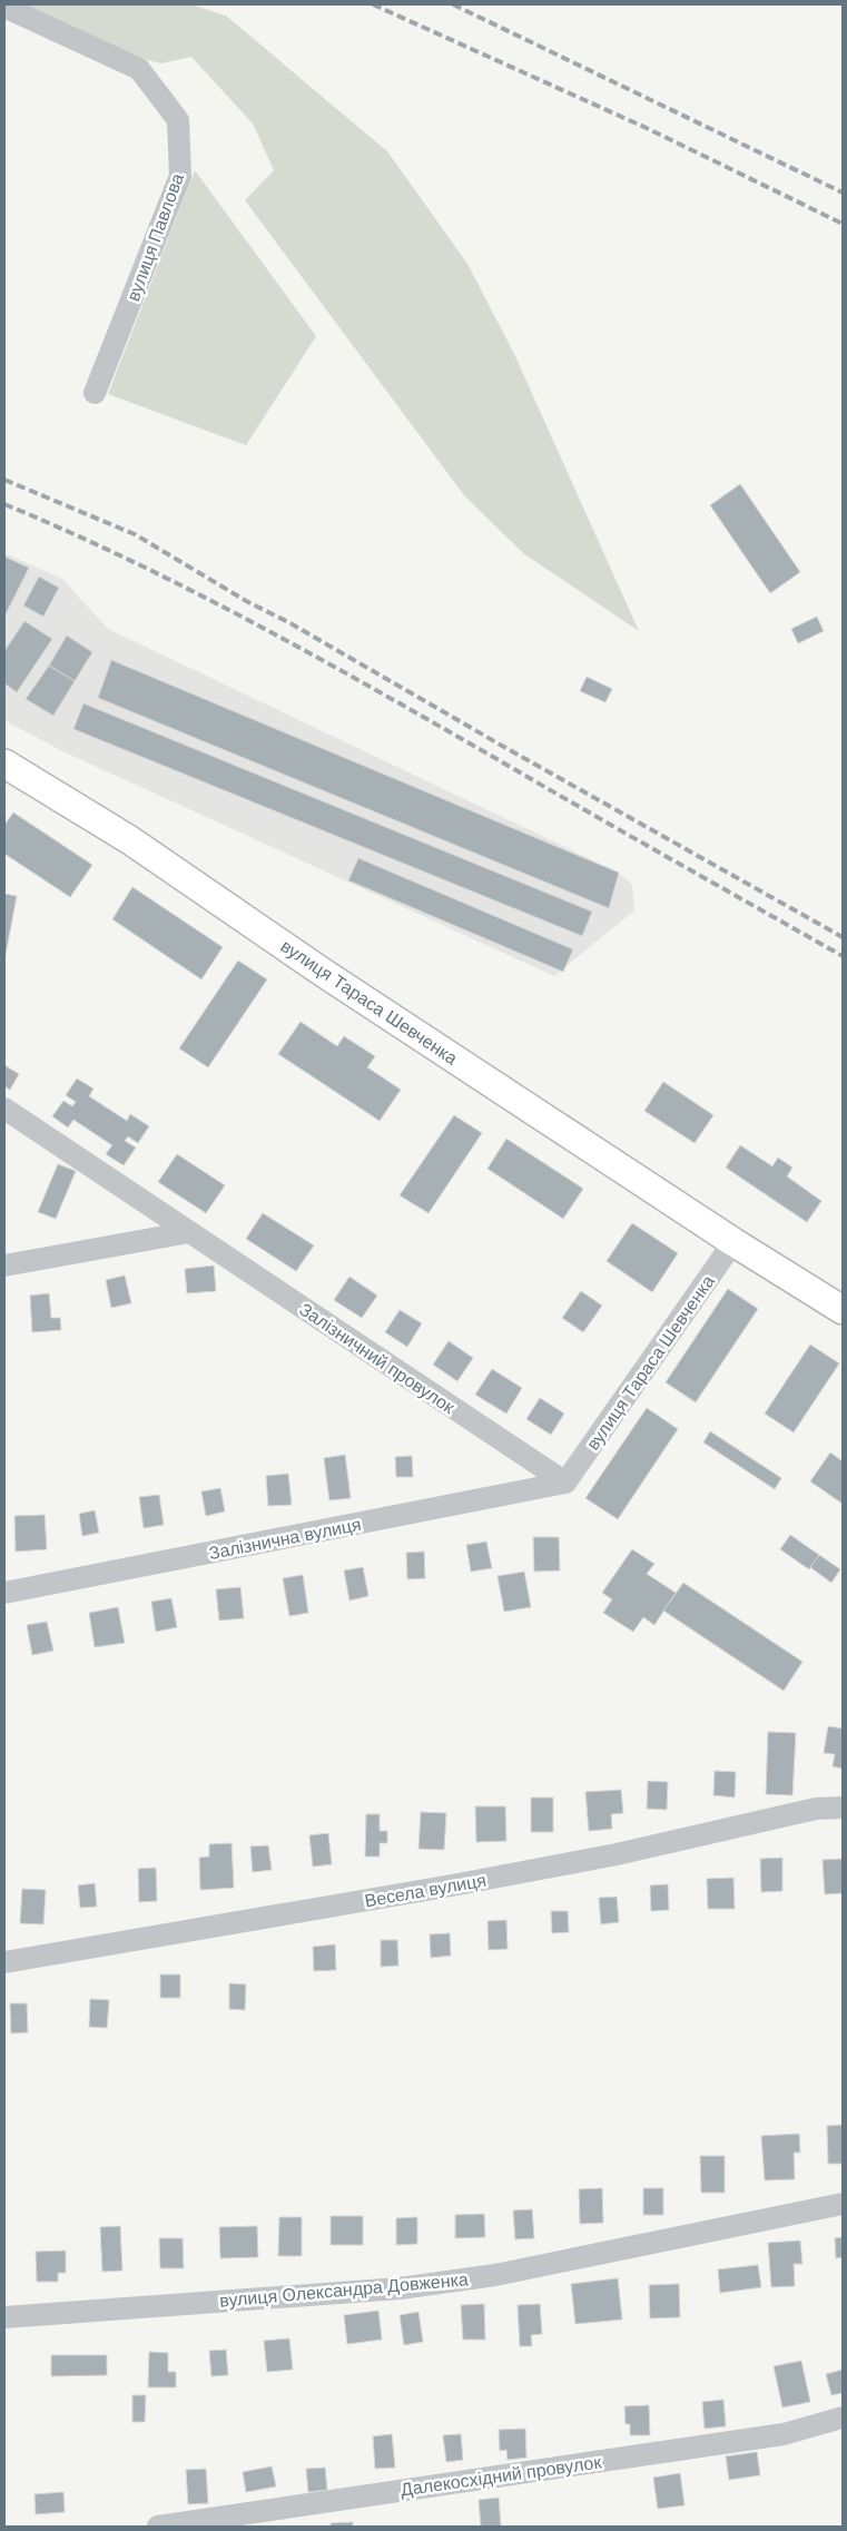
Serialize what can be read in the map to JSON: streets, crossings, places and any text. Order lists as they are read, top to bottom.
{
  "streets": {
    "main road": ["вулиця Тараса Шевченка"],
    "street": [
      "вулиця Павлова",
      "Залізничний провулок",
      "Залізнична вулиця",
      "Весела вулиця",
      "вулиця Олександра Довженка",
      "Далекосхідний провулок"
    ]
  },
  "crossings": [
    ["вулиця Тараса Шевченка", "Залізничний провулок"],
    ["вулиця Тараса Шевченка", "Залізнична вулиця"],
    ["Залізничний провулок", "Залізнична вулиця"]
  ]
}
